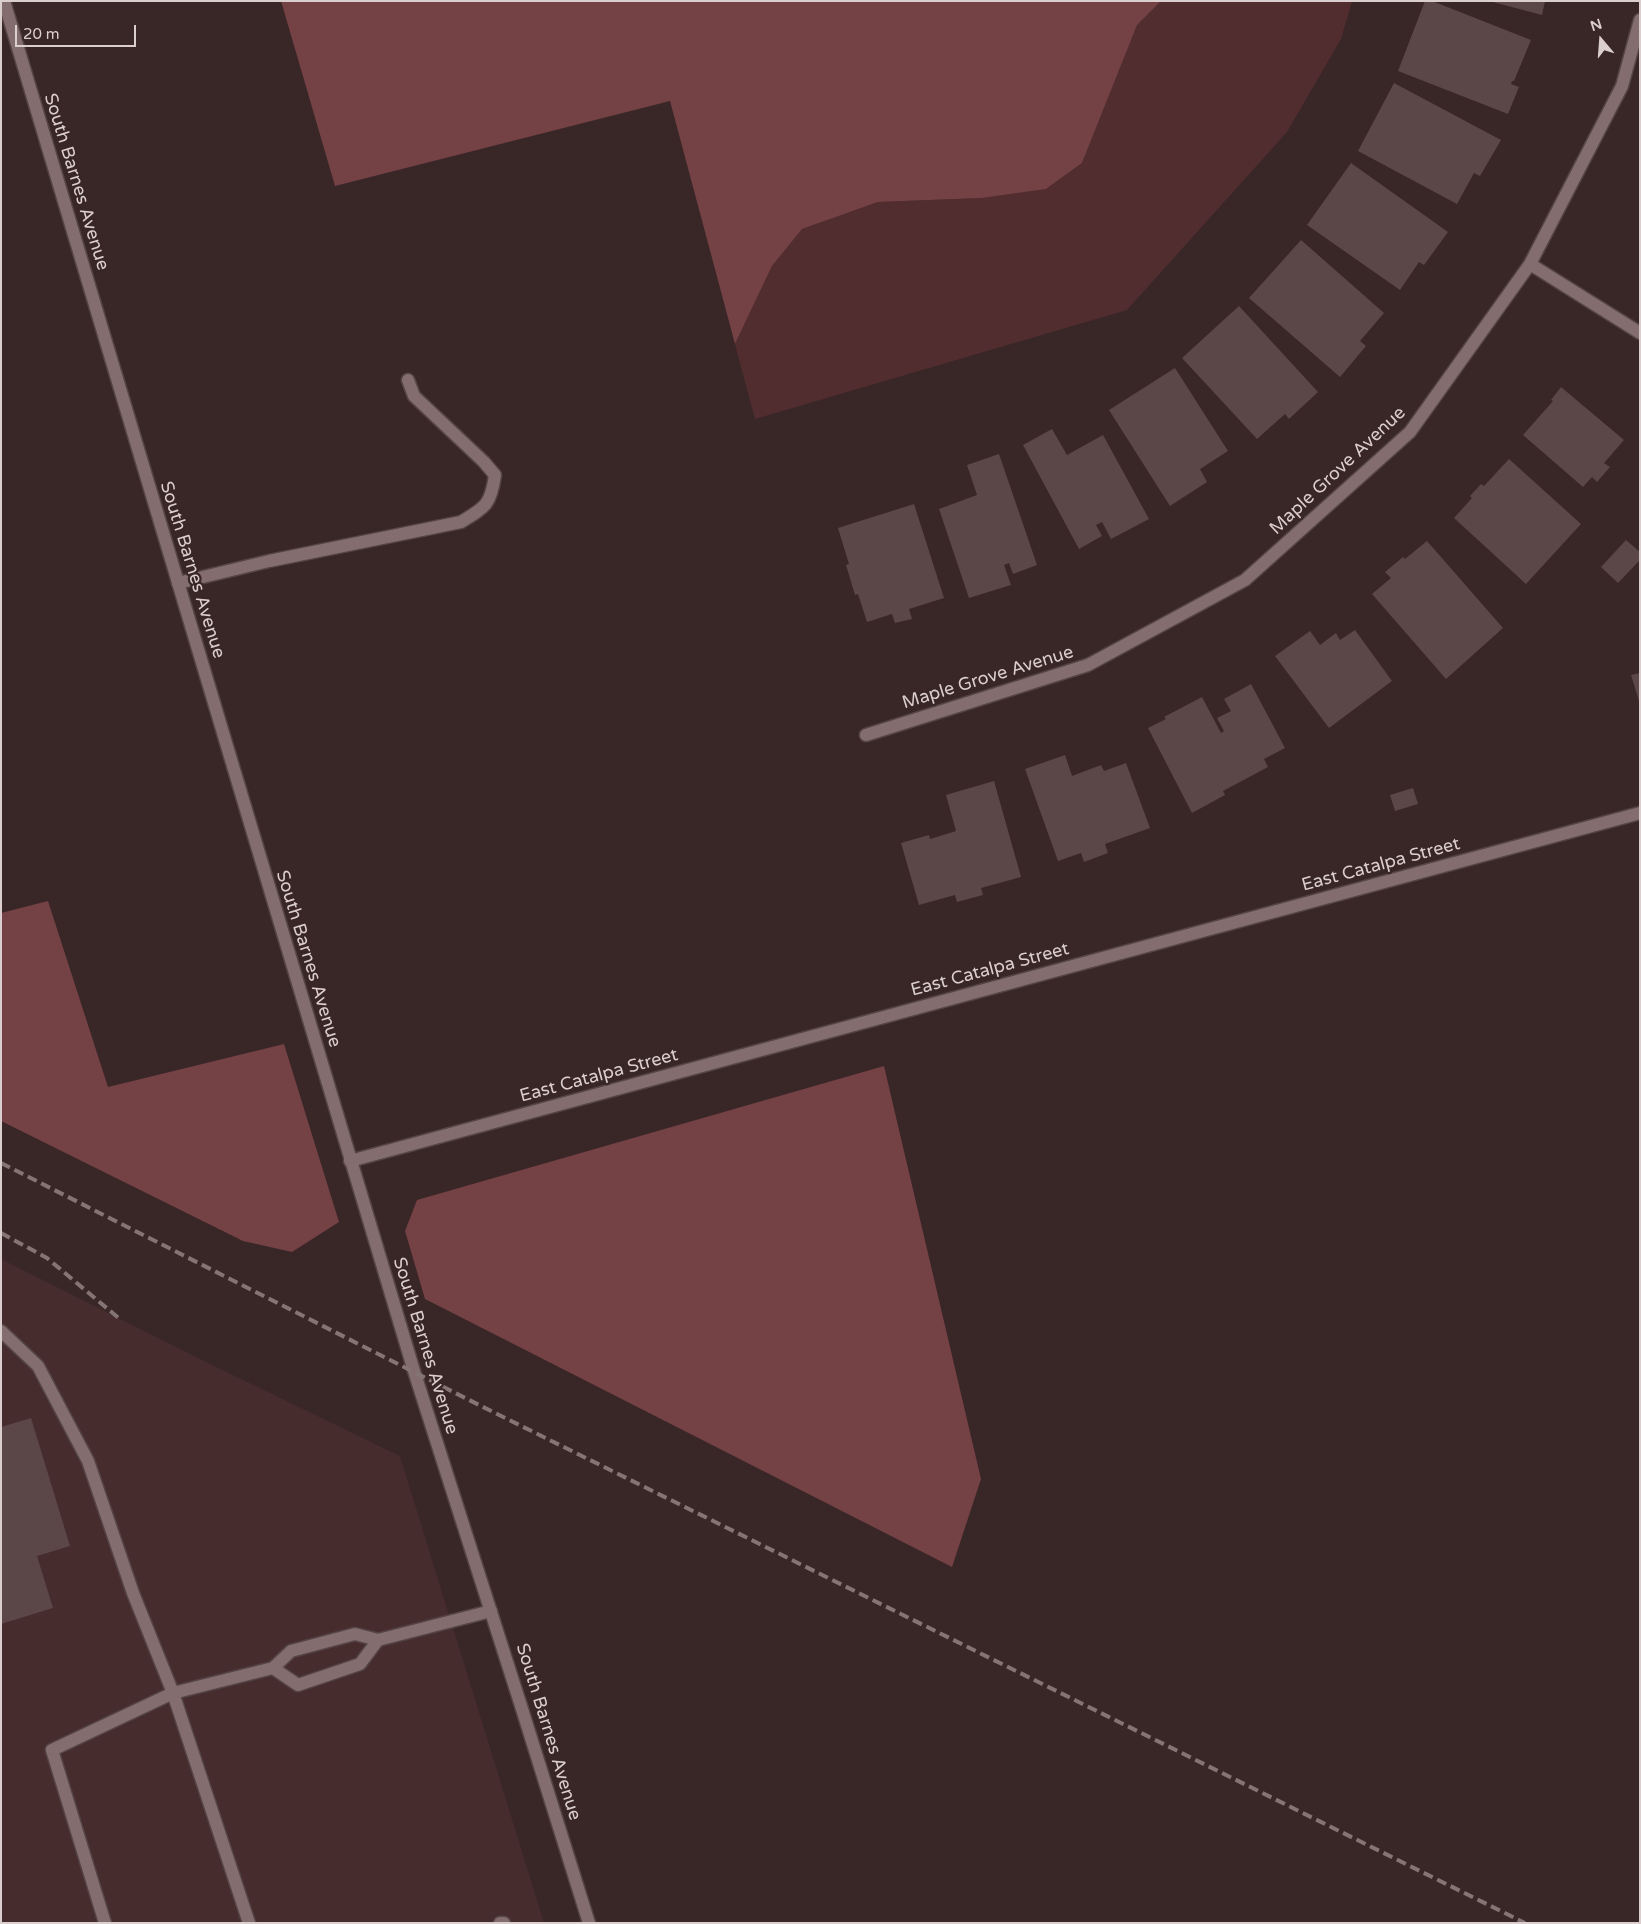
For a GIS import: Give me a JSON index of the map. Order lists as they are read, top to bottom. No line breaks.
{"streets":{"street":["South Barnes Avenue","Maple Grove Avenue","East Catalpa Street"]},"crossings":[["South Barnes Avenue","East Catalpa Street"]],"scale_bar":"20 m","north":"top"}
